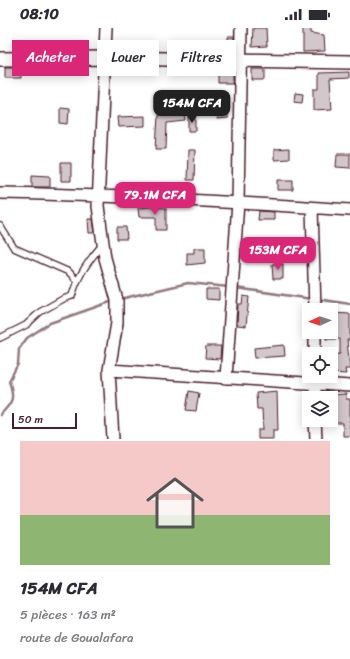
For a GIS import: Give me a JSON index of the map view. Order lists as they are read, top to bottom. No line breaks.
{"scale_bar":"50 m","north":"left","page":{"status":"08:10","chip":["Acheter","Louer","Filtres"],"price":["154M CFA","79.1M CFA","153M CFA"],"scale":"50 m","list":[{"name":"154M CFA","note":"5 pièces · 163 m² · route de Goualafara"}]}}
